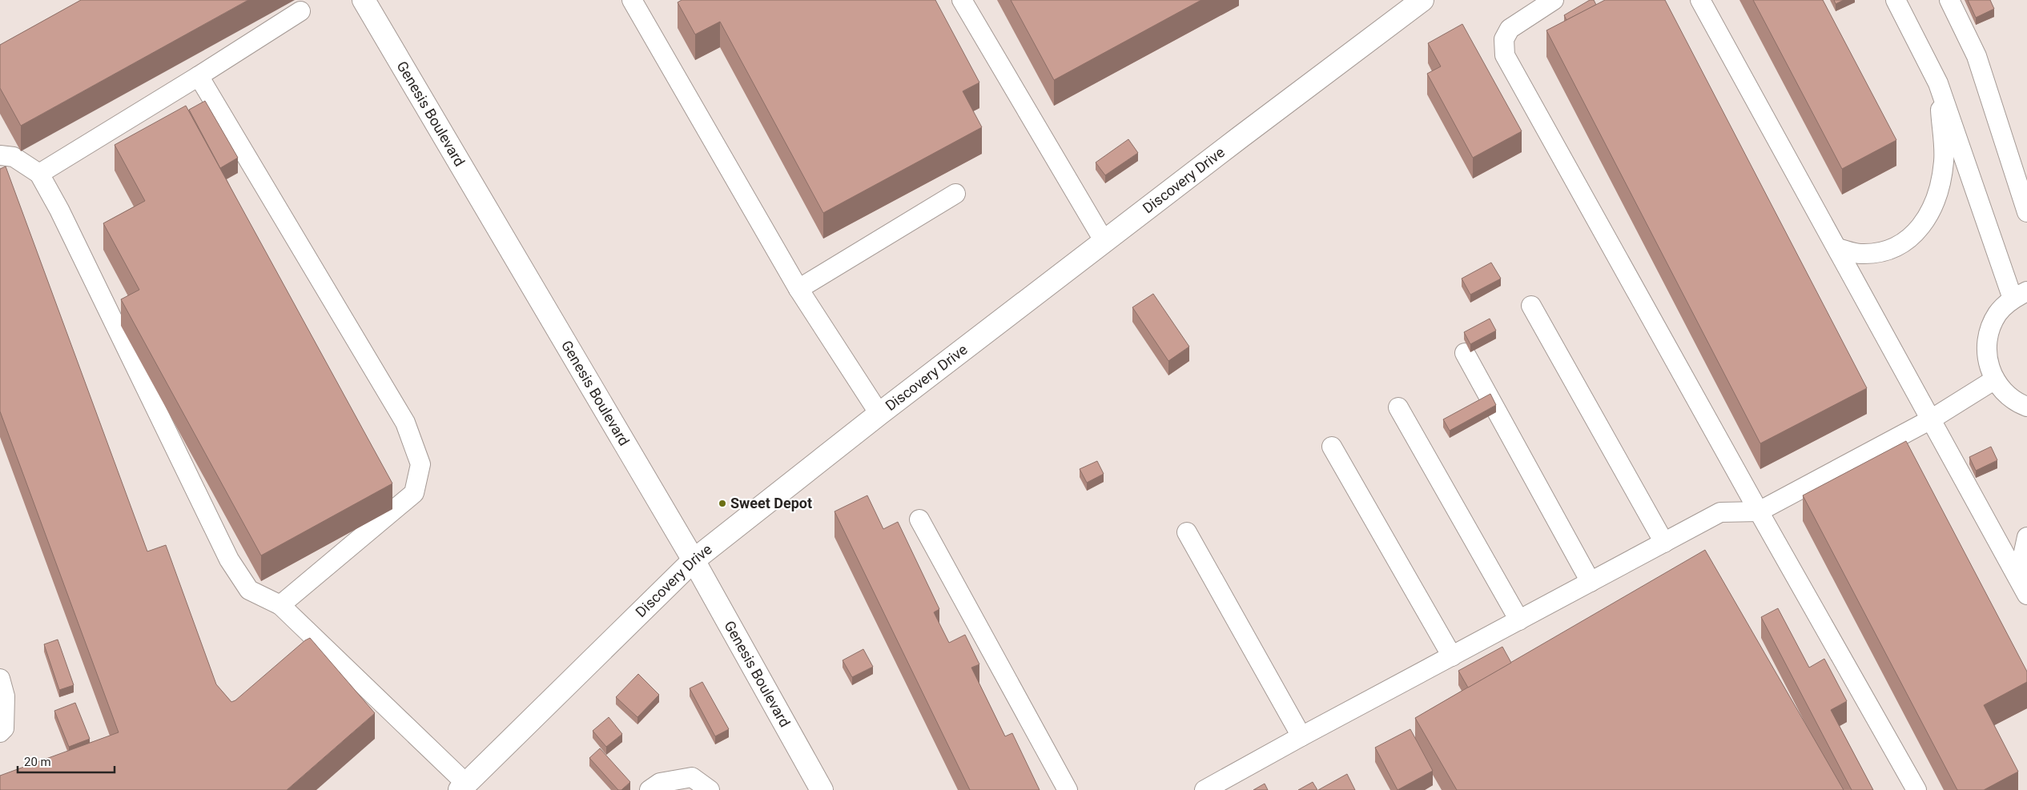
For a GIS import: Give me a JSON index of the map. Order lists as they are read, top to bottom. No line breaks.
{"streets":{"street":["Genesis Boulevard","Discovery Drive"]},"crossings":[["Genesis Boulevard","Discovery Drive"]],"places":["Sweet Depot"],"scale_bar":"20 m"}
